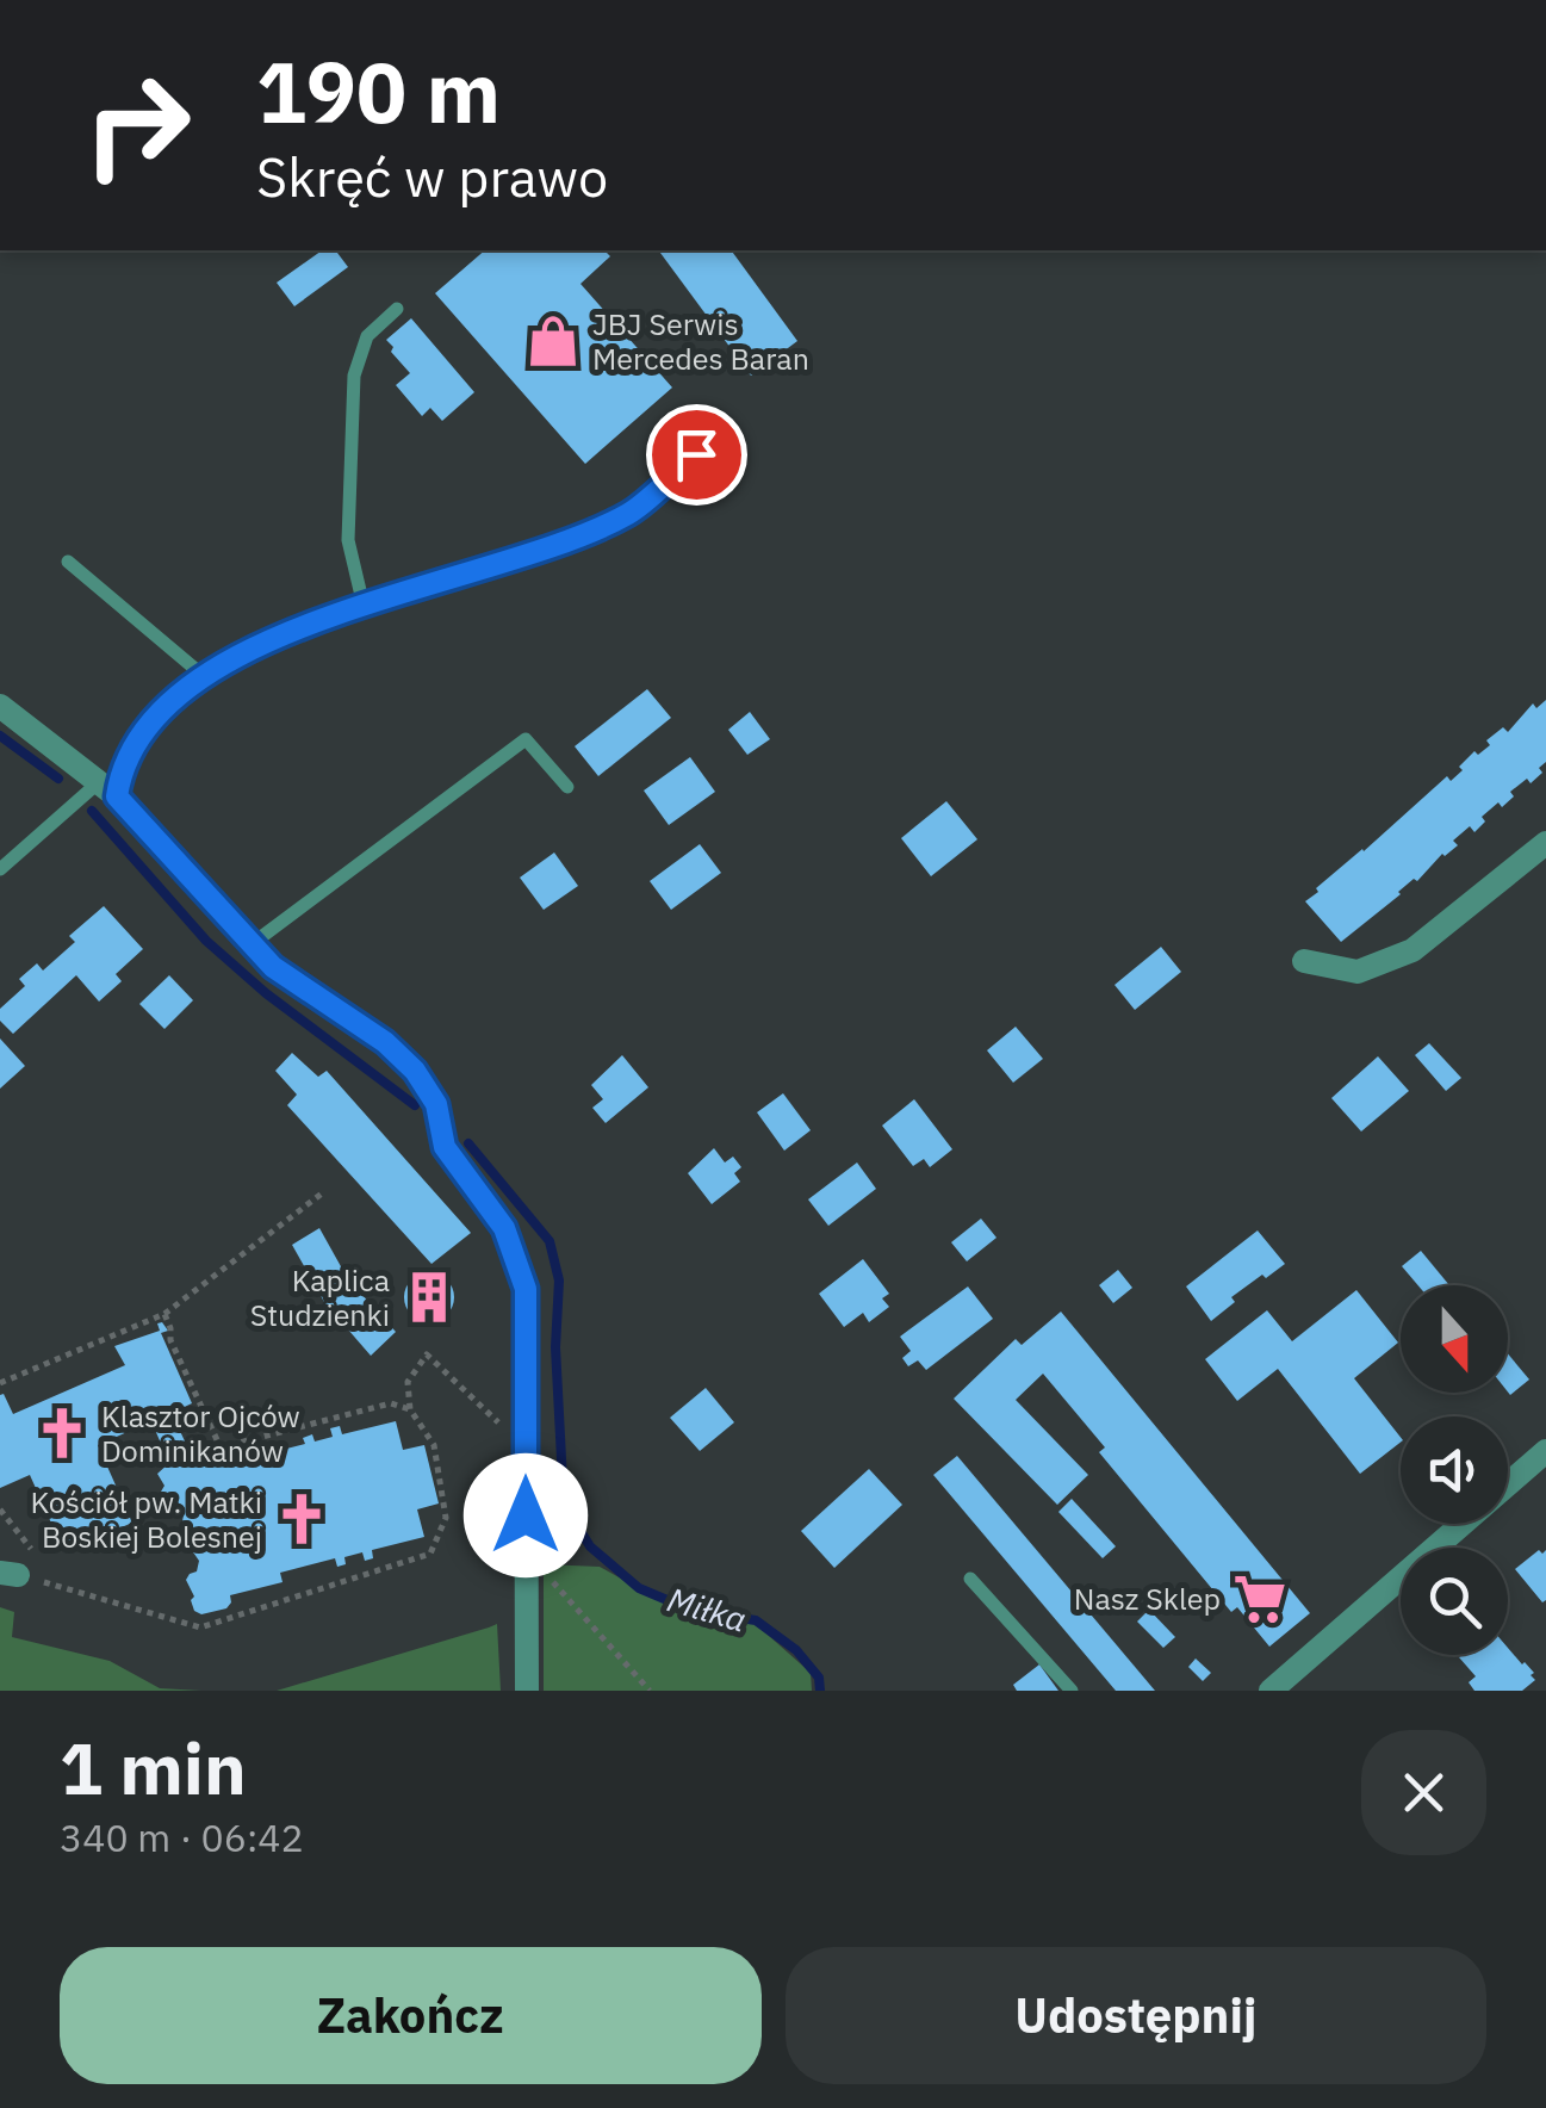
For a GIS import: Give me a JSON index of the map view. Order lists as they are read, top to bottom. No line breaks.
{"water":["Miłka"],"places":{"shop":["JBJ Serwis Mercedes Baran"],"building":["Kaplica Studzienki"],"church":["Klasztor Ojców Dominikanów","Kościół pw. Matki Boskiej Bolesnej"],"supermarket":["Nasz Sklep"]},"north":"bottom","page":{"turn":["190 m","Skręć w prawo"],"heading":["1 min","340 m · 06:42"],"buttons":["Zakończ","Udostępnij"]}}
